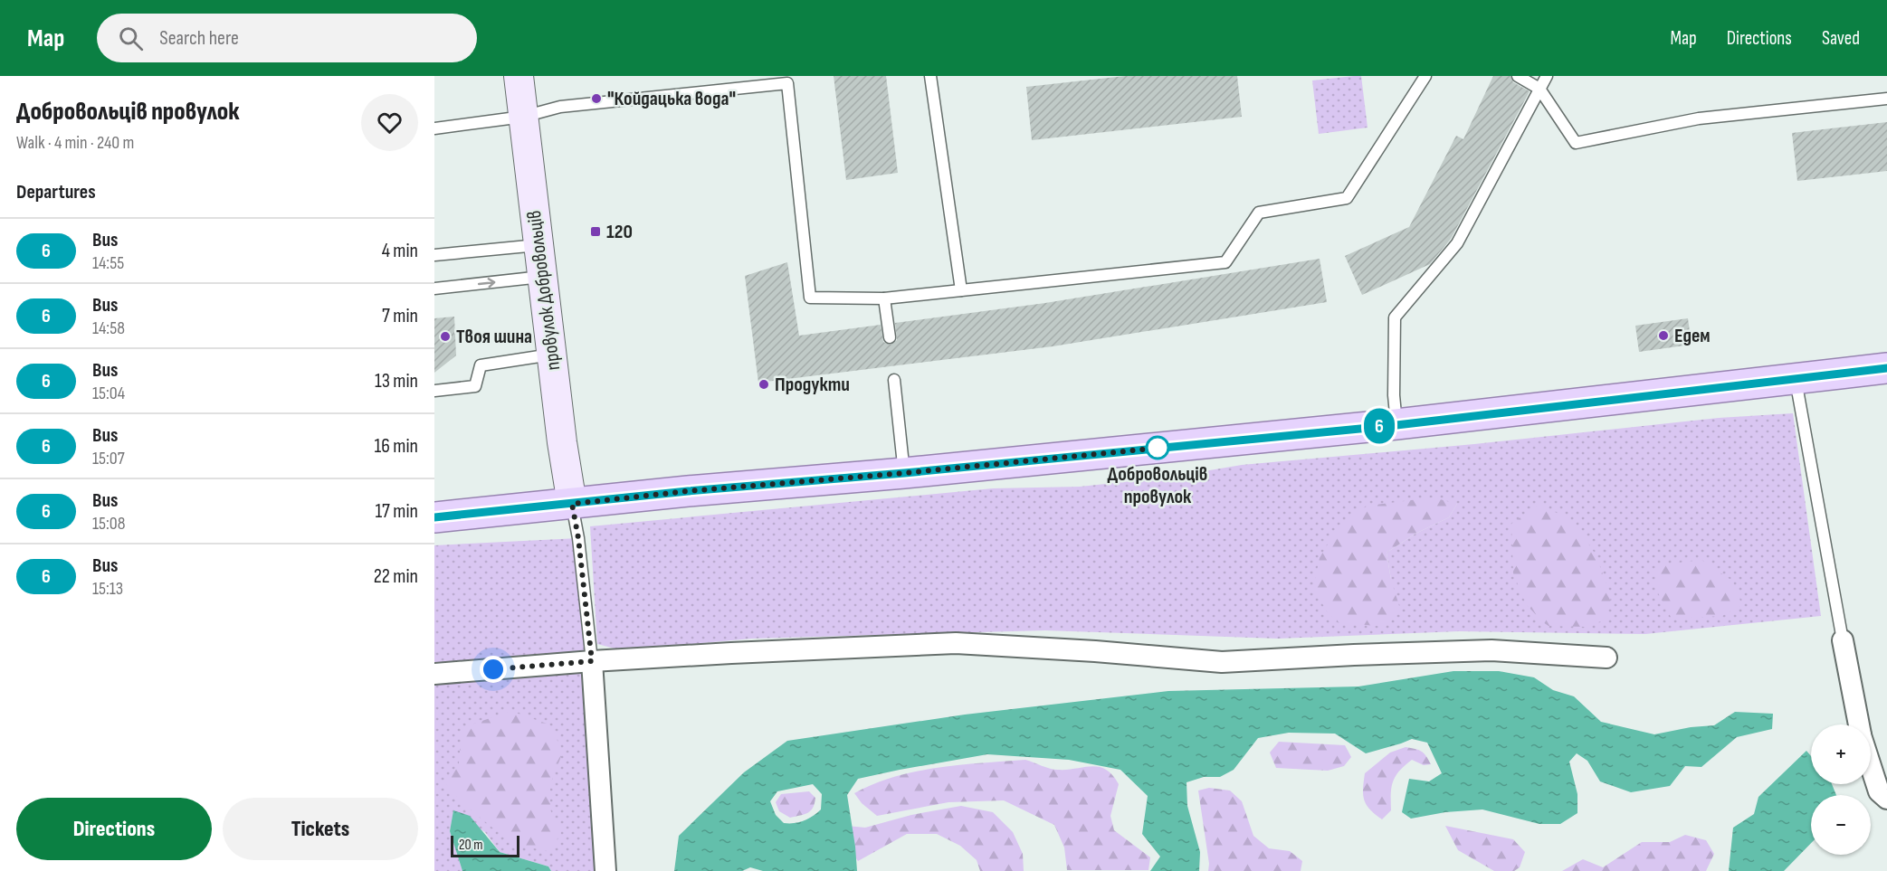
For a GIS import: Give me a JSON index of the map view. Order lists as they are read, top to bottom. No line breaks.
{"streets":{"main road":["провулок Добровольців"]},"places":{"other":["\"Койдацька вода\"","Едем","Твоя шина","Продукти","Добровольців провулок"],"transit":["120"]},"lines":["bus line 6"],"scale_bar":"20 m","page":{"header":"Map","search":"Search here","nav":["Map","Directions","Saved"],"heading":[["Добровольців провулок","Walk · 4 min · 240 m"],"Departures"],"on_map":"6","list":[{"mark":"6","name":"Bus","note":"14:55","value":"4 min"},{"mark":"6","name":"Bus","note":"14:58","value":"7 min"},{"mark":"6","name":"Bus","note":"15:04","value":"13 min"},{"mark":"6","name":"Bus","note":"15:07","value":"16 min"},{"mark":"6","name":"Bus","note":"15:08","value":"17 min"},{"mark":"6","name":"Bus","note":"15:13","value":"22 min"}],"map_buttons":["+","−"],"buttons":["Directions","Tickets"],"scale":"20 m"}}
